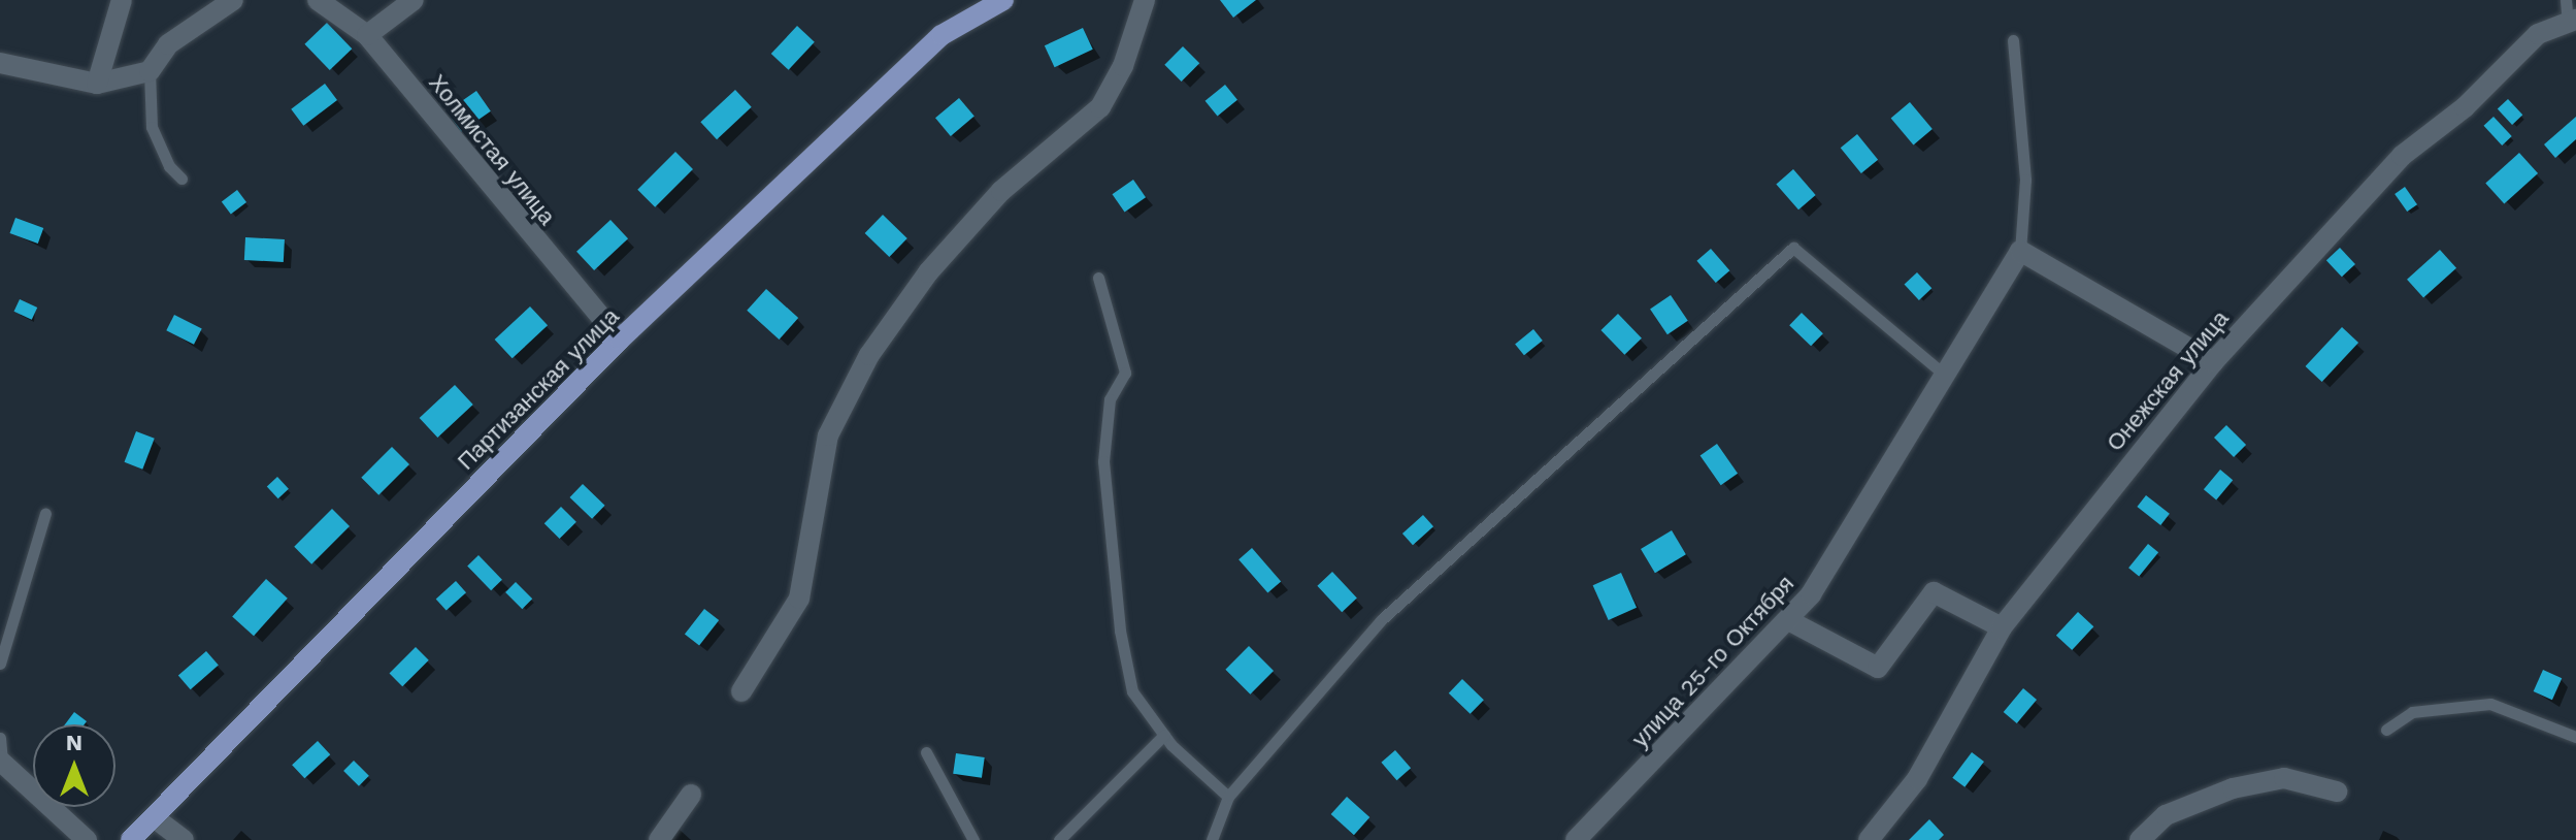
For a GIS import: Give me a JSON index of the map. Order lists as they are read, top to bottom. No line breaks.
{"streets":{"main road":["Партизанская улица"],"street":["Холмистая улица","Онежская улица","улица 25-го Октября"]},"crossings":[["Холмистая улица","Партизанская улица"]],"north":"top"}
